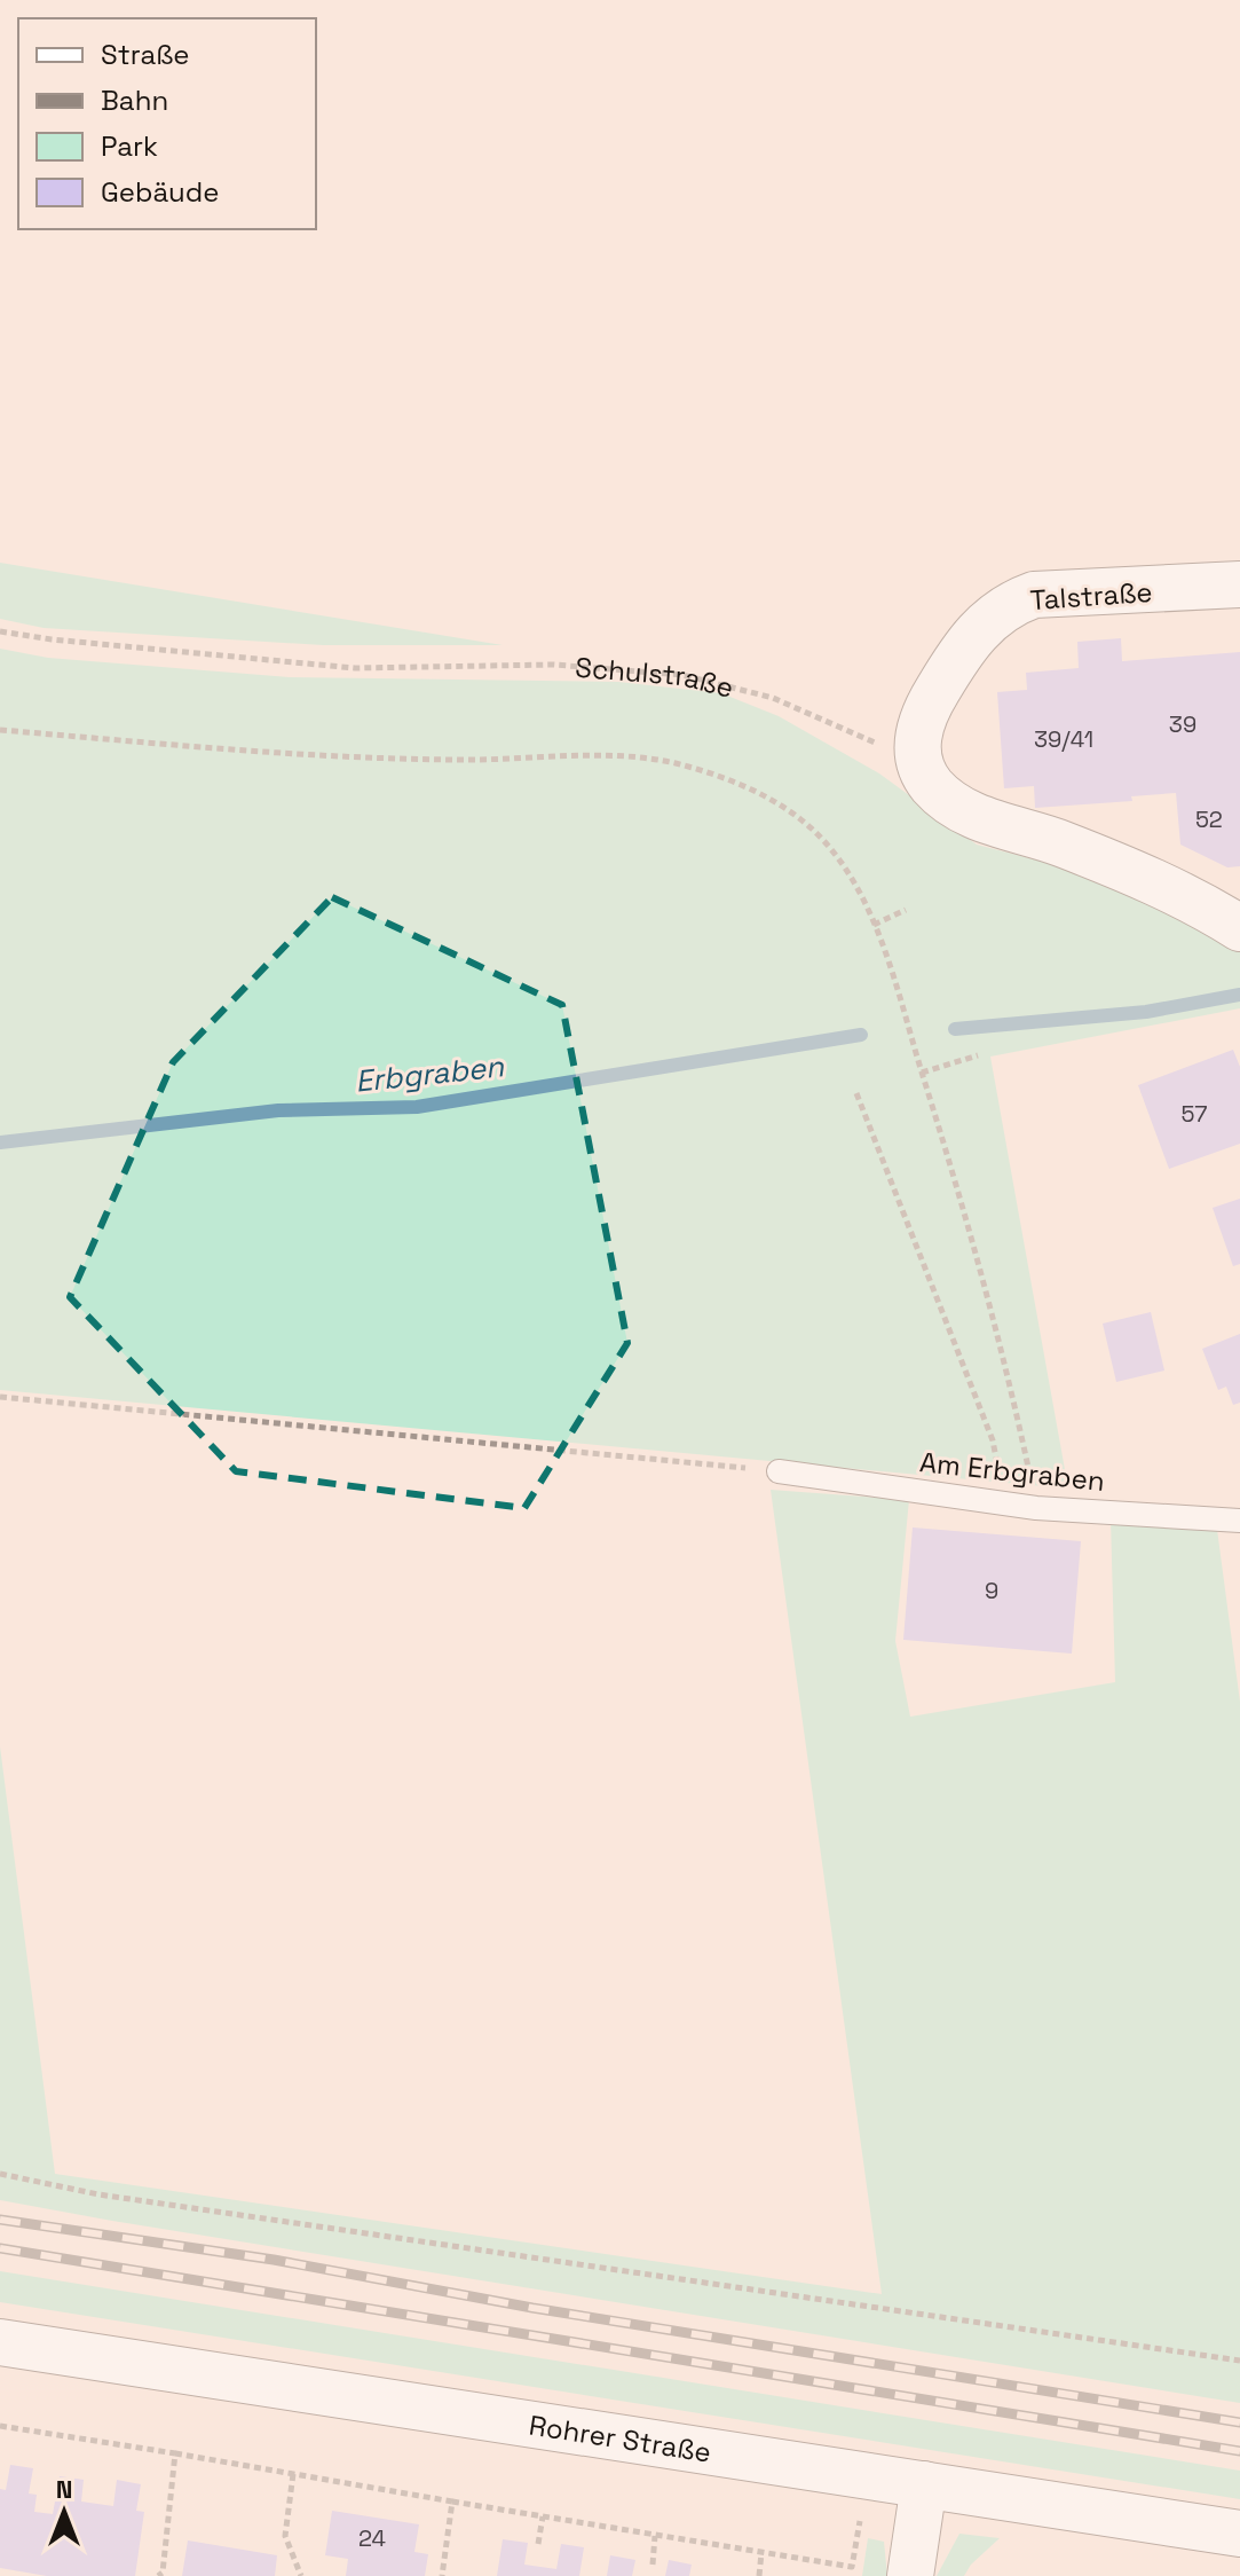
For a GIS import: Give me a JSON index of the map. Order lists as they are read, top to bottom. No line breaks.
{"streets":{"street":["Talstraße","Rohrer Straße"],"lane":["Am Erbgraben"],"path":["Schulstraße"]},"crossings":[["Talstraße","Schulstraße"]],"water":["Erbgraben"],"house_numbers":["39","39/41","52","57","9","24"],"legend":["Straße","Bahn","Park","Gebäude"],"north":"top"}
